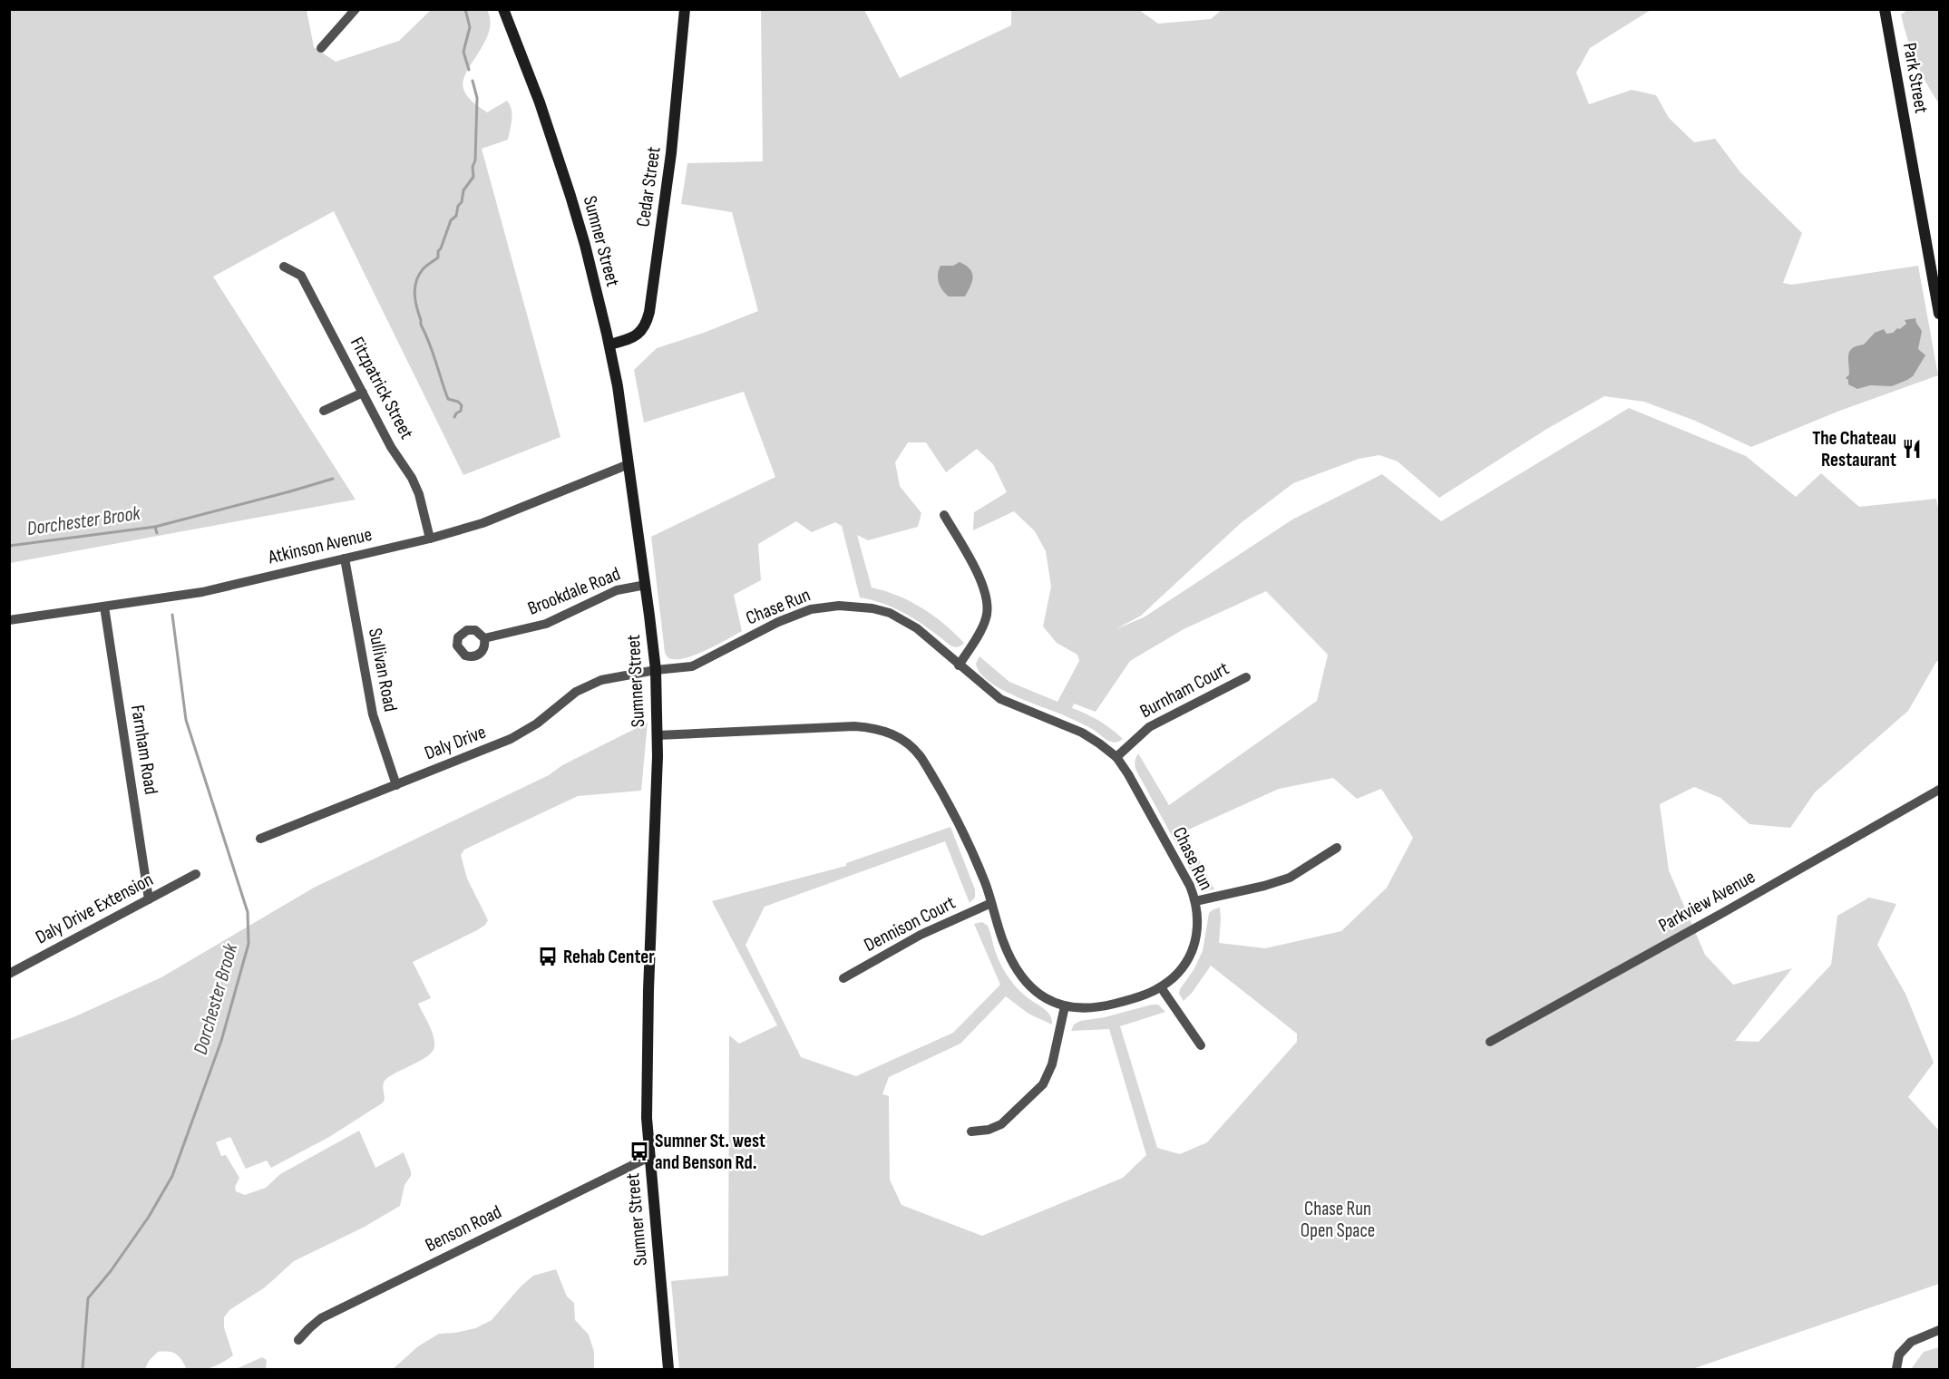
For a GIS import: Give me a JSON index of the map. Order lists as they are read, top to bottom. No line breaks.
{"streets":{"main road":["Park Street","Cedar Street","Sumner Street"],"street":["Fitzpatrick Street","Atkinson Avenue","Brookdale Road","Chase Run","Sullivan Road","Burnham Court","Daly Drive","Farnham Road","Parkview Avenue","Daly Drive Extension","Dennison Court","Benson Road"]},"crossings":[["Cedar Street","Sumner Street"],["Sumner Street","Atkinson Avenue"],["Sumner Street","Brookdale Road"],["Sumner Street","Chase Run"],["Sumner Street","Daly Drive"],["Sumner Street","Benson Road"],["Fitzpatrick Street","Atkinson Avenue"],["Atkinson Avenue","Sullivan Road"],["Atkinson Avenue","Farnham Road"],["Chase Run","Burnham Court"],["Chase Run","Daly Drive"],["Chase Run","Dennison Court"],["Sullivan Road","Daly Drive"],["Farnham Road","Daly Drive Extension"]],"water":["Dorchester Brook"],"parks":["Chase Run Open Space"],"places":{"restaurant":["The Chateau Restaurant"],"bus stop":["Rehab Center","Sumner St. west and Benson Rd."]}}
